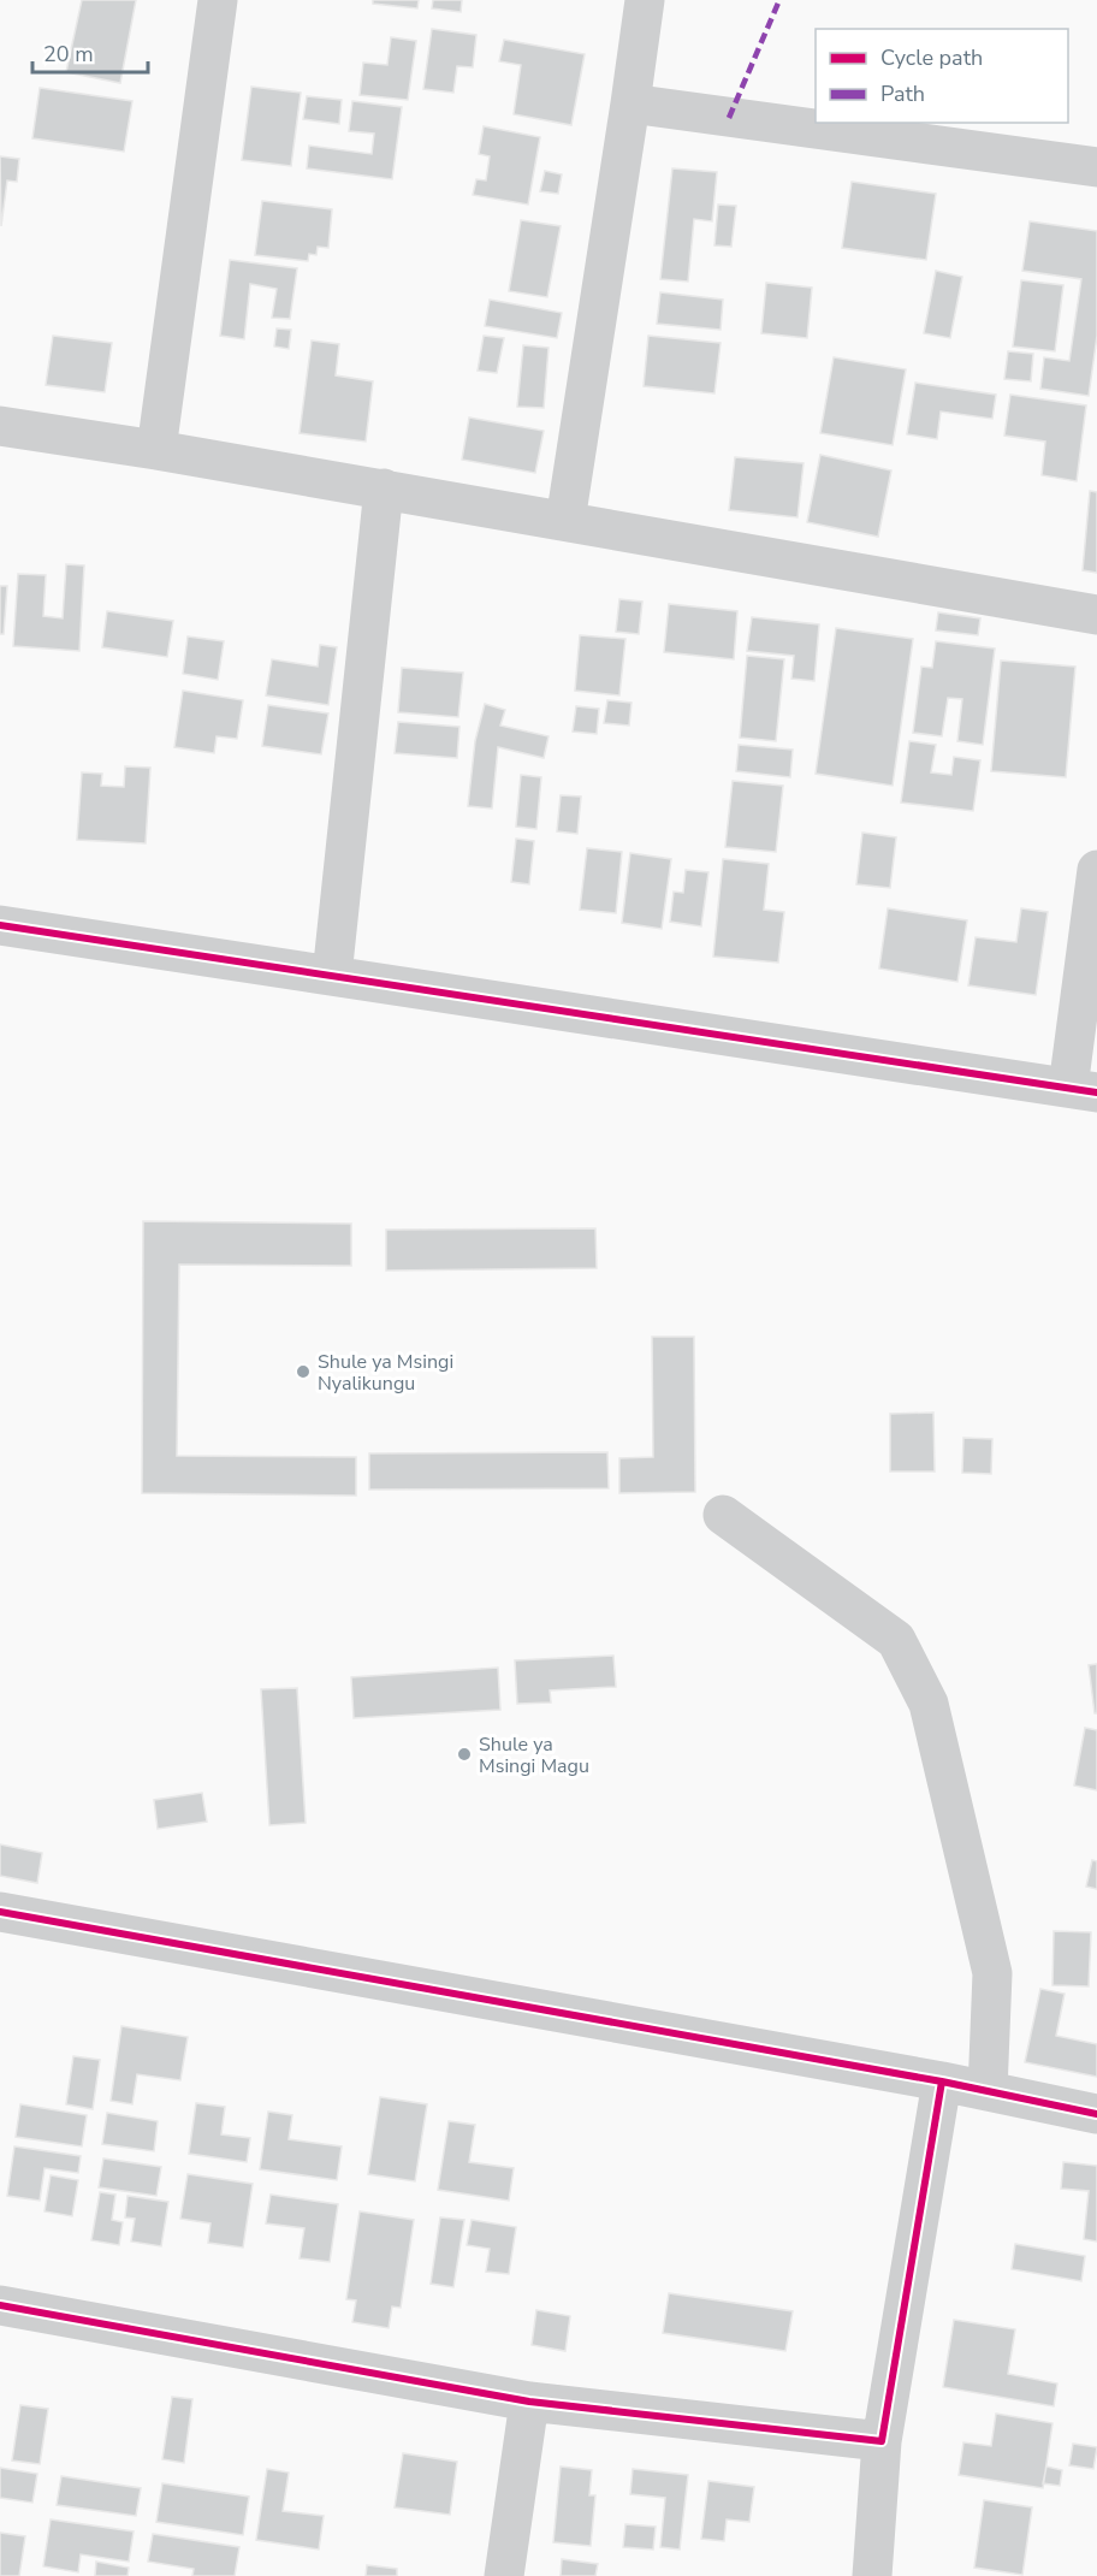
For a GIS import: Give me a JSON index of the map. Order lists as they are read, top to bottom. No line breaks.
{"places":["Shule ya Msingi Nyalikungu","Shule ya Msingi Magu"],"legend":["Cycle path","Path"],"scale_bar":"20 m"}
